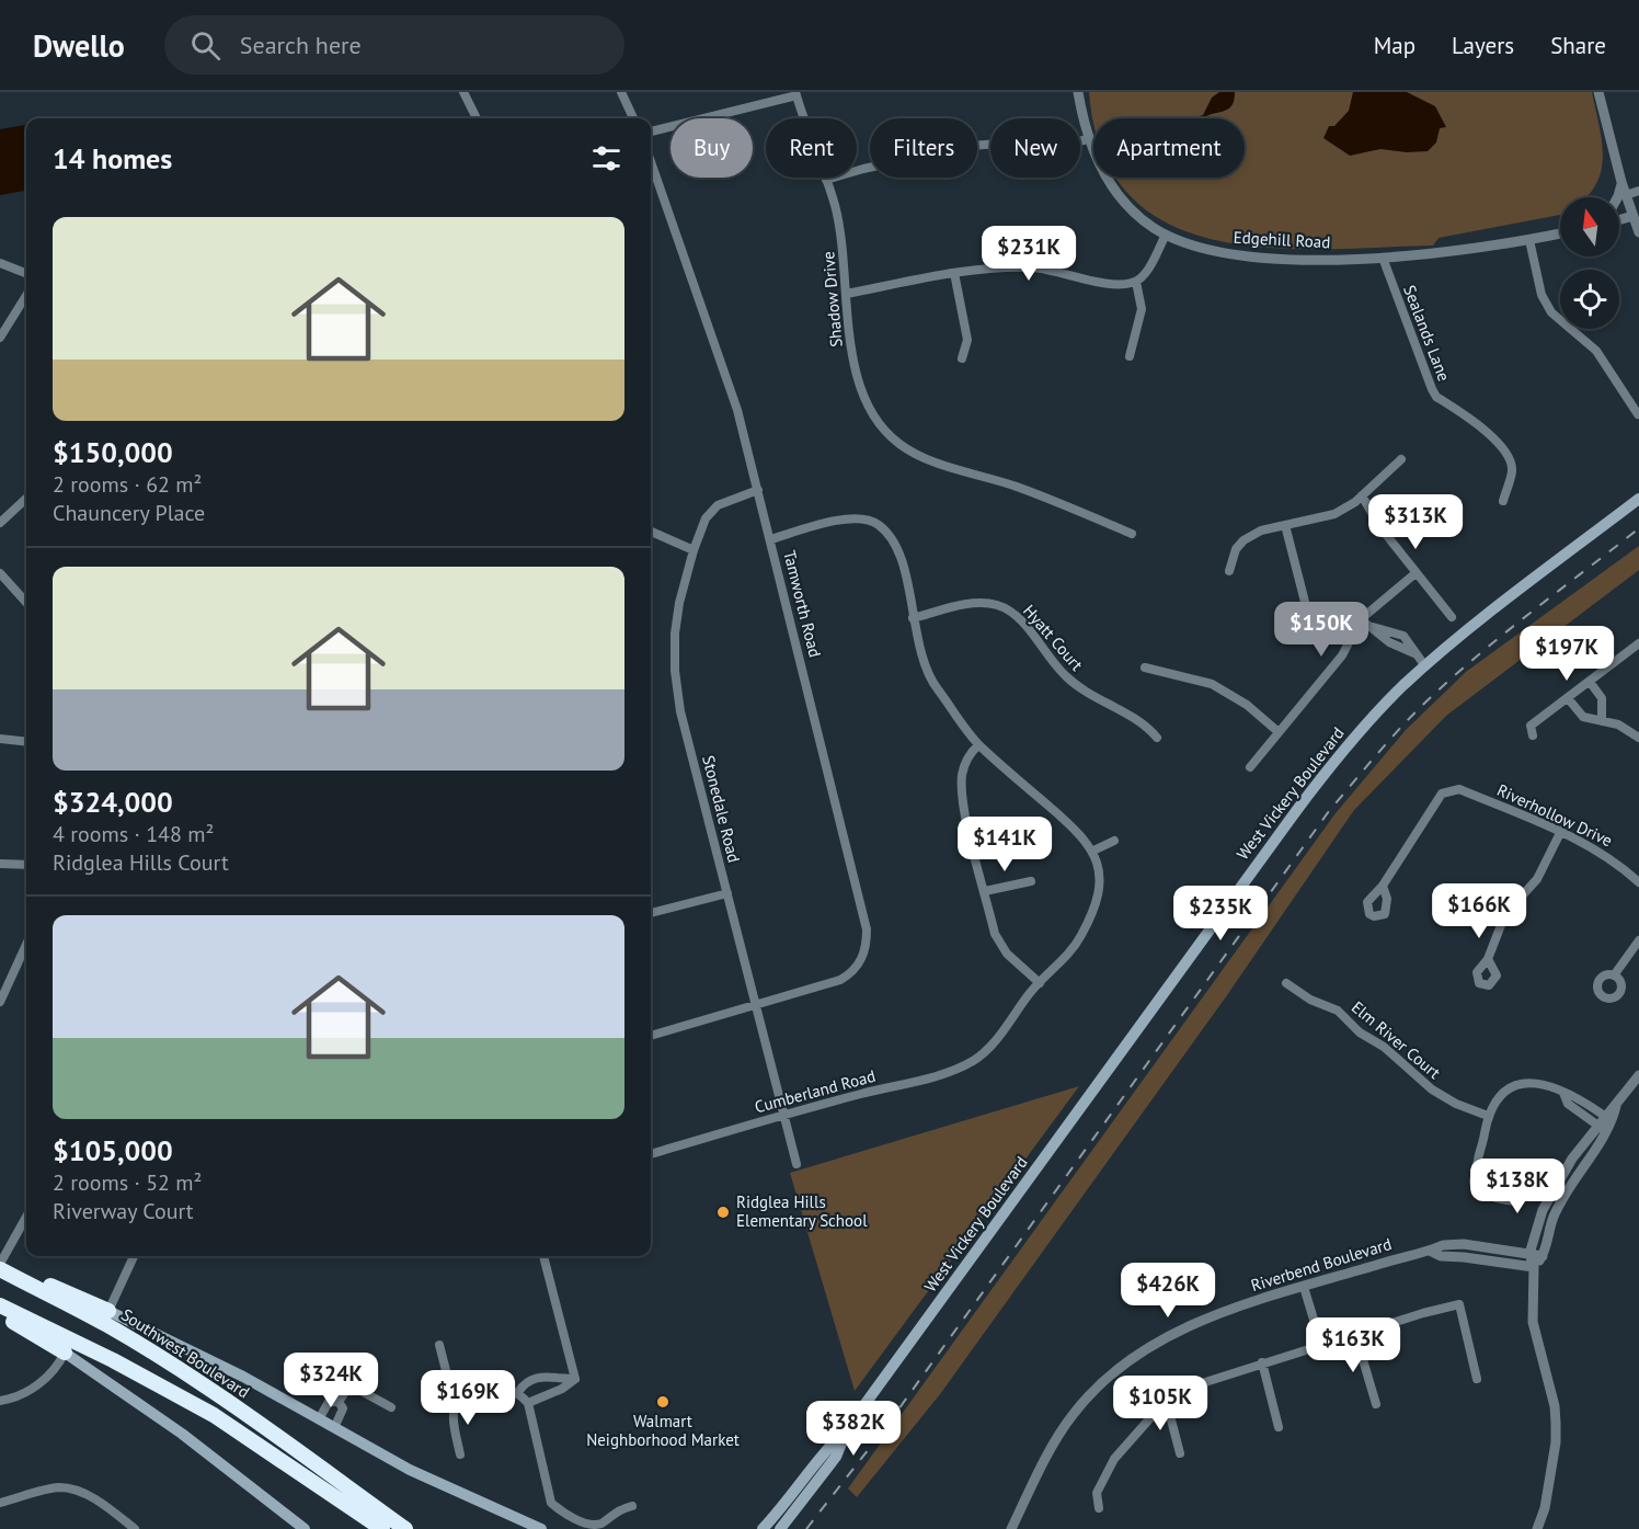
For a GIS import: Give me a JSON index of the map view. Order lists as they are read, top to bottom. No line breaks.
{"streets":{"highway":["Southwest Boulevard"],"main road":["West Vickery Boulevard"],"street":["Edgehill Road","Shadow Drive","Sealands Lane","Tamworth Road","Hyatt Court","Stonedale Road","Riverhollow Drive","Elm River Court","Cumberland Road","Riverbend Boulevard"]},"crossings":[["Edgehill Road","Sealands Lane"],["Tamworth Road","Stonedale Road"],["Stonedale Road","Cumberland Road"]],"places":["Ridglea Hills Elementary School","Walmart Neighborhood Market"],"north":"top","page":{"header":"Dwello","search":"Search here","nav":["Map","Layers","Share"],"chip":["Buy","Rent","Filters","New","Apartment"],"heading":"14 homes","list":[{"name":"$150,000","note":"2 rooms · 62 m² · Chauncery Place"},{"name":"$324,000","note":"4 rooms · 148 m² · Ridglea Hills Court"},{"name":"$105,000","note":"2 rooms · 52 m² · Riverway Court"}],"price":["$231K","$313K","$150K","$197K","$141K","$166K","$235K","$138K","$426K","$163K","$324K","$169K","$105K","$382K"]}}
